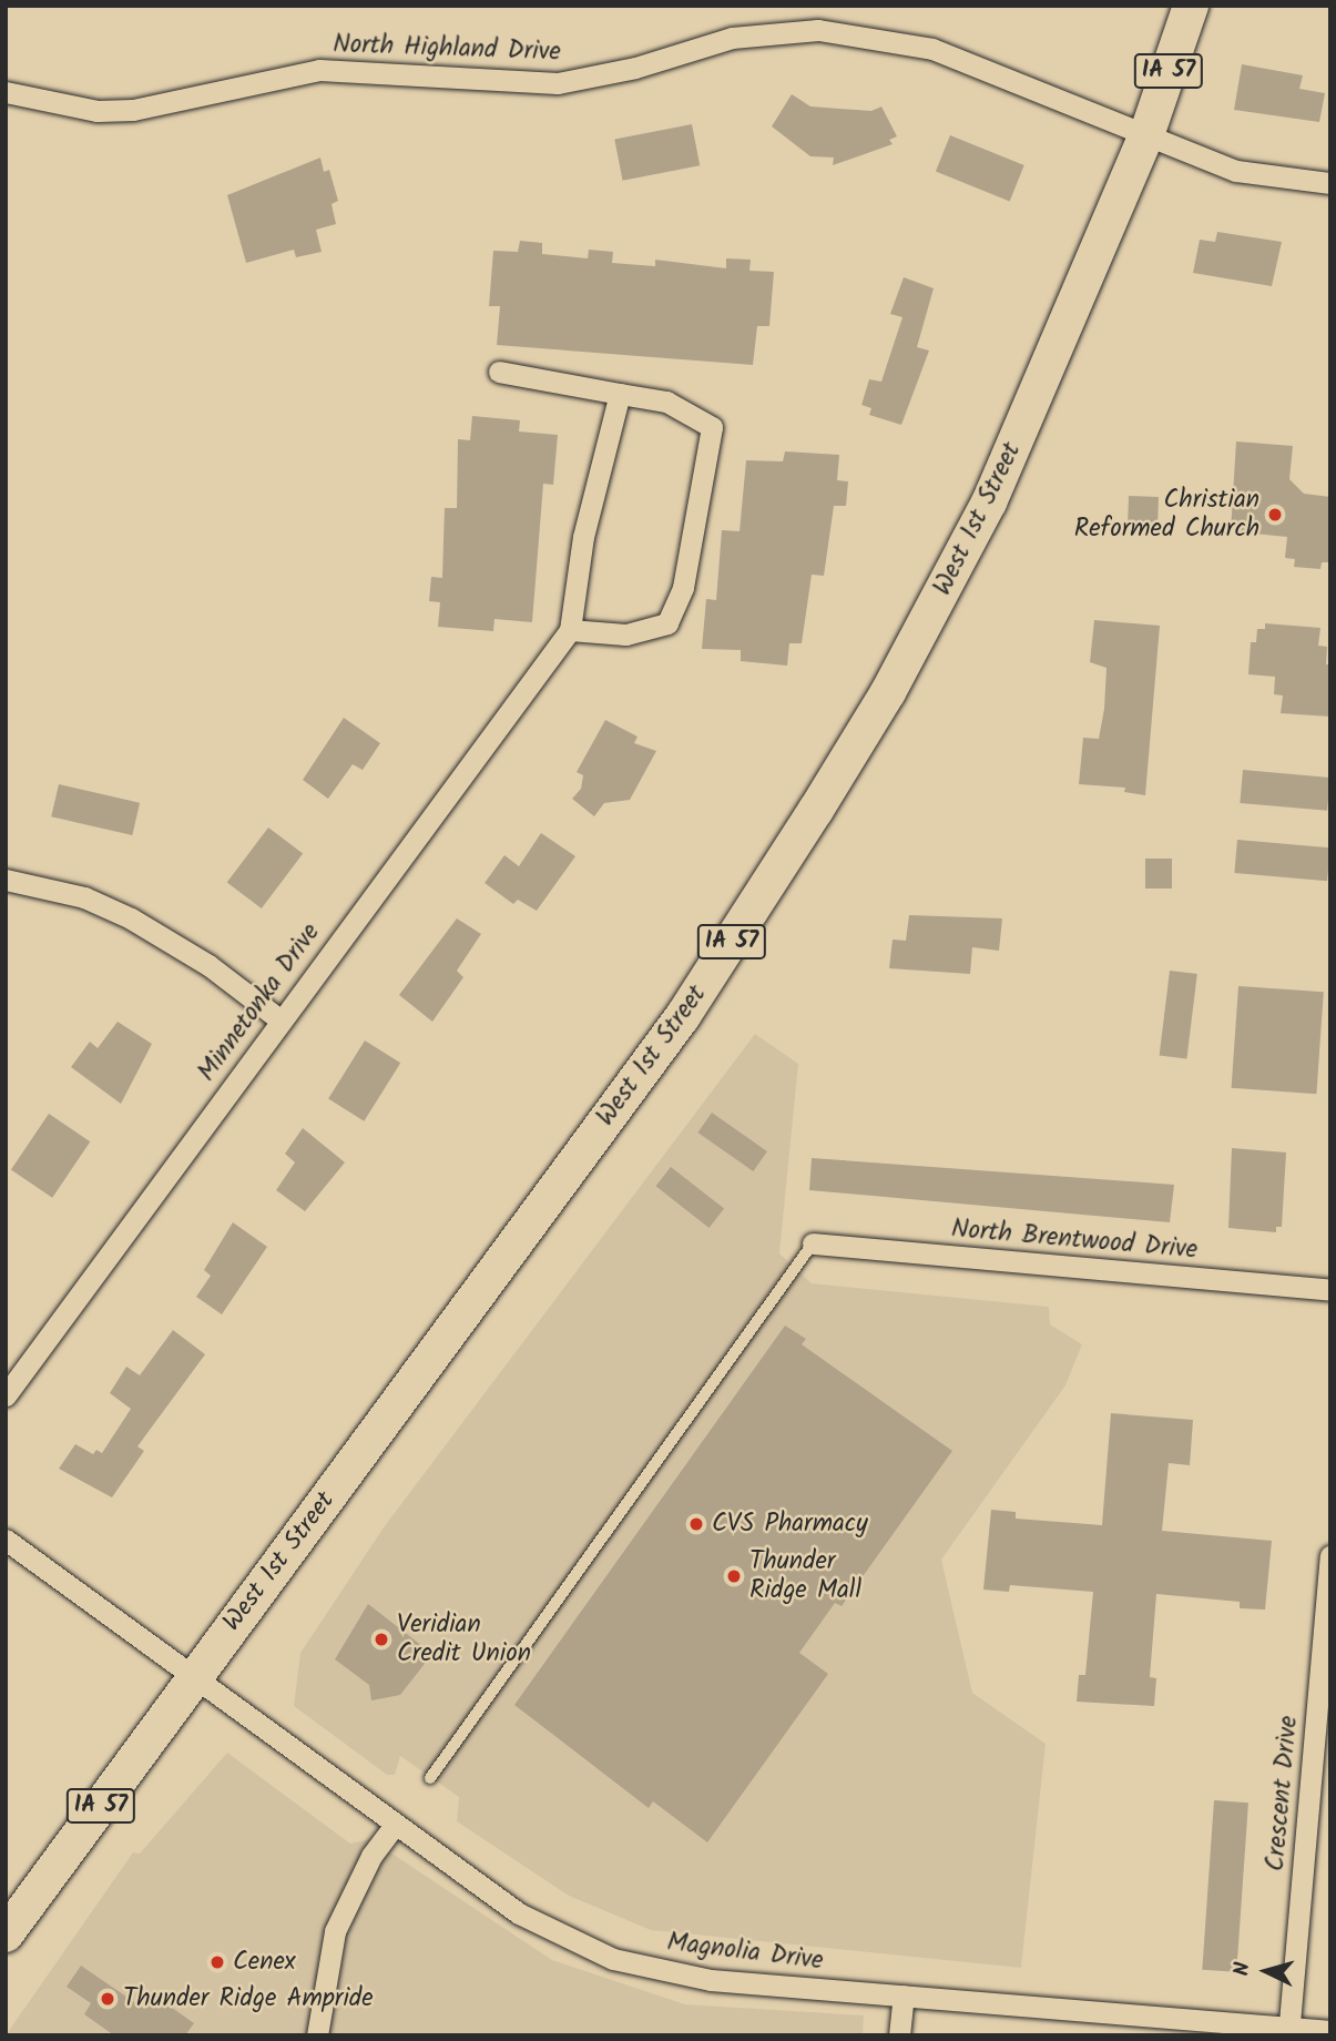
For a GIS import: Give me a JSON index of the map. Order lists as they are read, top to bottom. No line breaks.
{"streets":{"main road":["IA 57","West 1st Street"],"street":["North Highland Drive","Minnetonka Drive","North Brentwood Drive","Crescent Drive","Magnolia Drive"]},"crossings":[["North Highland Drive","West 1st Street"],["West 1st Street","Magnolia Drive"],["Crescent Drive","Magnolia Drive"]],"places":["Christian Reformed Church","CVS Pharmacy","Thunder Ridge Mall","Veridian Credit Union","Cenex","Thunder Ridge Ampride"],"north":"left"}
